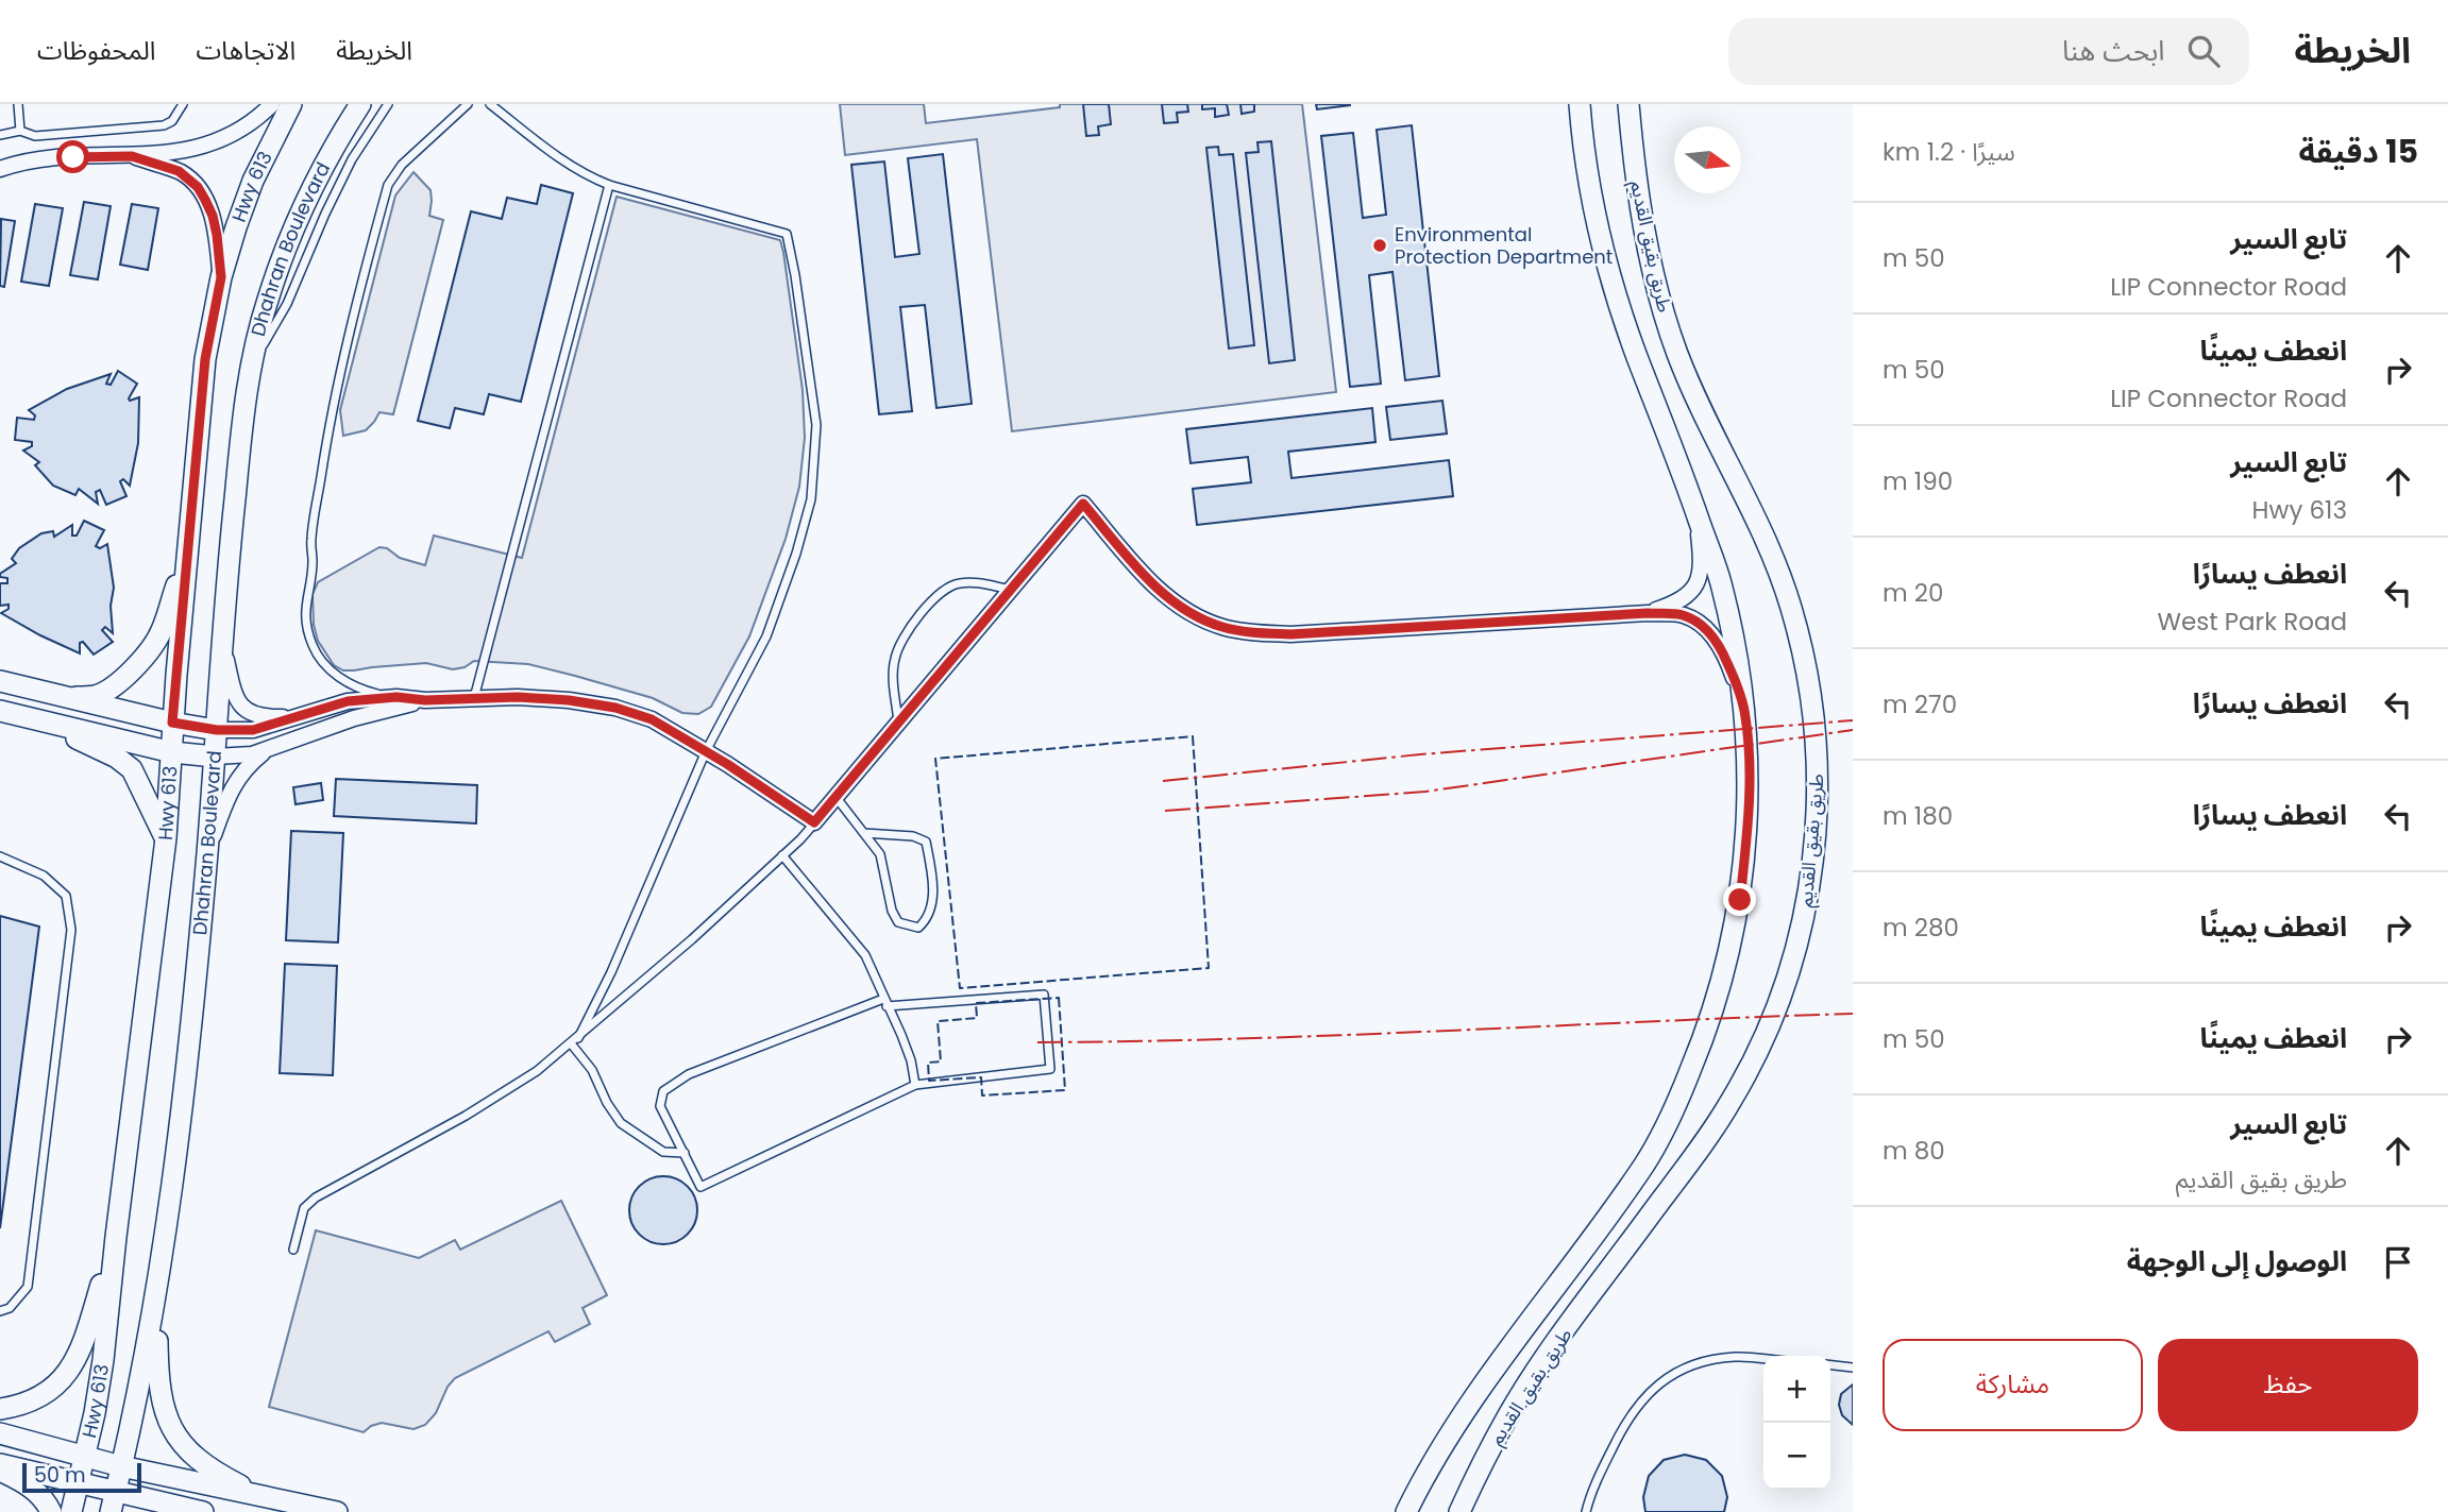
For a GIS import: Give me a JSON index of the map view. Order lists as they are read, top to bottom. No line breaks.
{"streets":{"main road":["Hwy 613","طريق بقيق القديم","Dhahran Boulevard"]},"places":["Environmental Protection Department"],"scale_bar":"50 m","north":"right","page":{"header":"الخريطة","search":"ابحث هنا","nav":["الخريطة","الاتجاهات","المحفوظات"],"heading":["15 دقيقة","سيرًا · 1.2 km"],"list":[["تابع السير","LIP Connector Road","50 m"],["انعطف يمينًا","LIP Connector Road","50 m"],["تابع السير","Hwy 613","190 m"],["انعطف يسارًا","West Park Road","20 m"],["انعطف يسارًا","270 m"],["انعطف يسارًا","180 m"],["انعطف يمينًا","280 m"],["انعطف يمينًا","50 m"],["تابع السير","طريق بقيق القديم","80 m"],"الوصول إلى الوجهة"],"buttons":["حفظ","مشاركة"],"map_buttons":["+","−"],"scale":"50 m"}}
